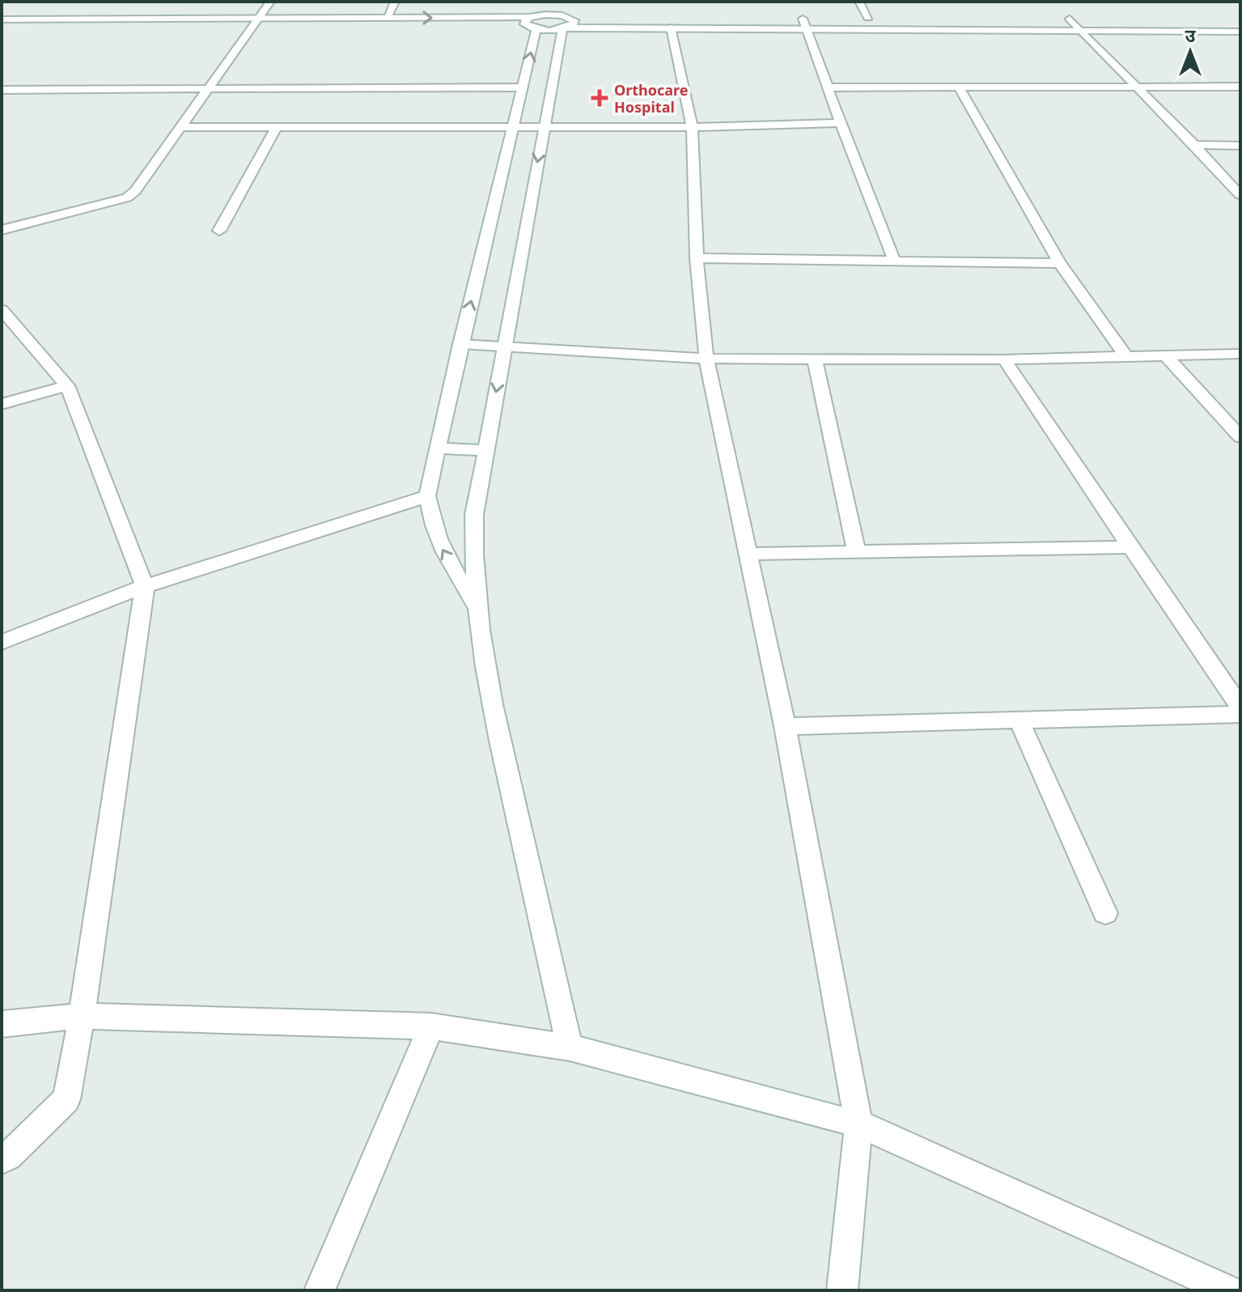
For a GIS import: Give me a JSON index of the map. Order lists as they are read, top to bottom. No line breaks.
{"places":{"health":["Orthocare Hospital"]},"north":"top"}
